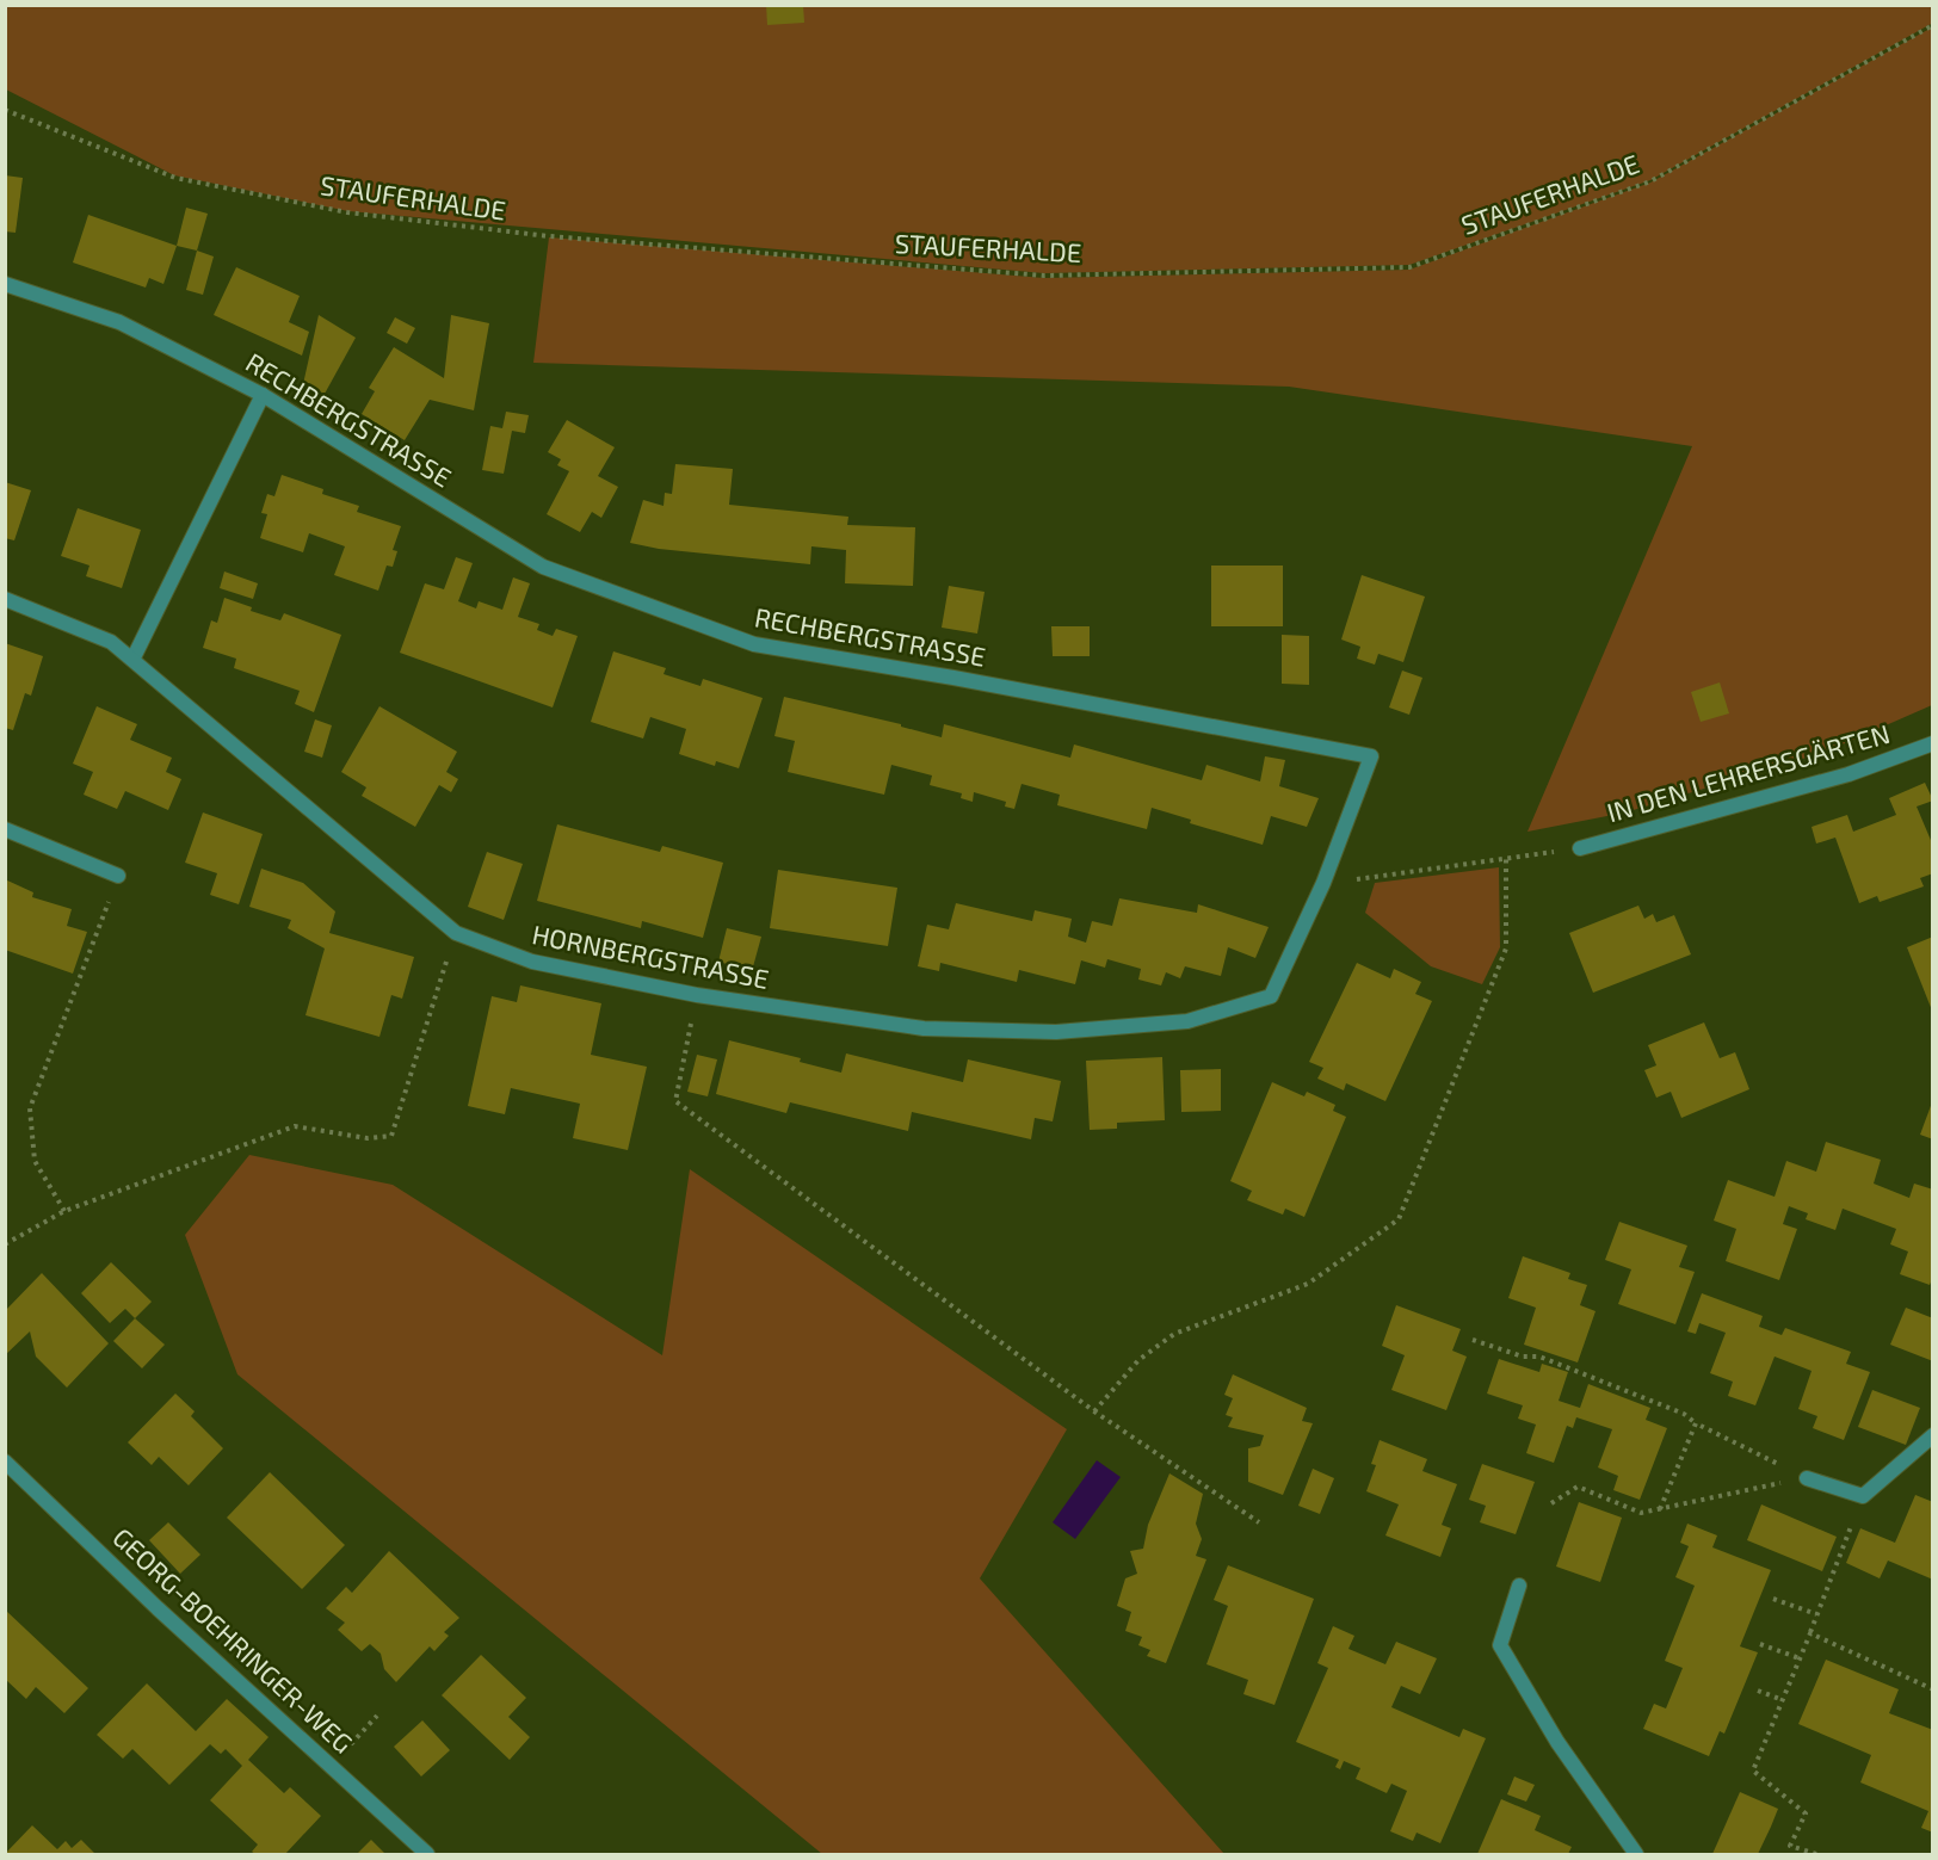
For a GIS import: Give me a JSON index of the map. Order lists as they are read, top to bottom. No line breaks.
{"streets":{"street":["RECHBERGSTRASSE","IN DEN LEHRERSGÄRTEN","HORNBERGSTRASSE","GEORG-BOEHRINGER-WEG"],"path":["STAUFERHALDE"]},"crossings":[["RECHBERGSTRASSE","HORNBERGSTRASSE"]]}
